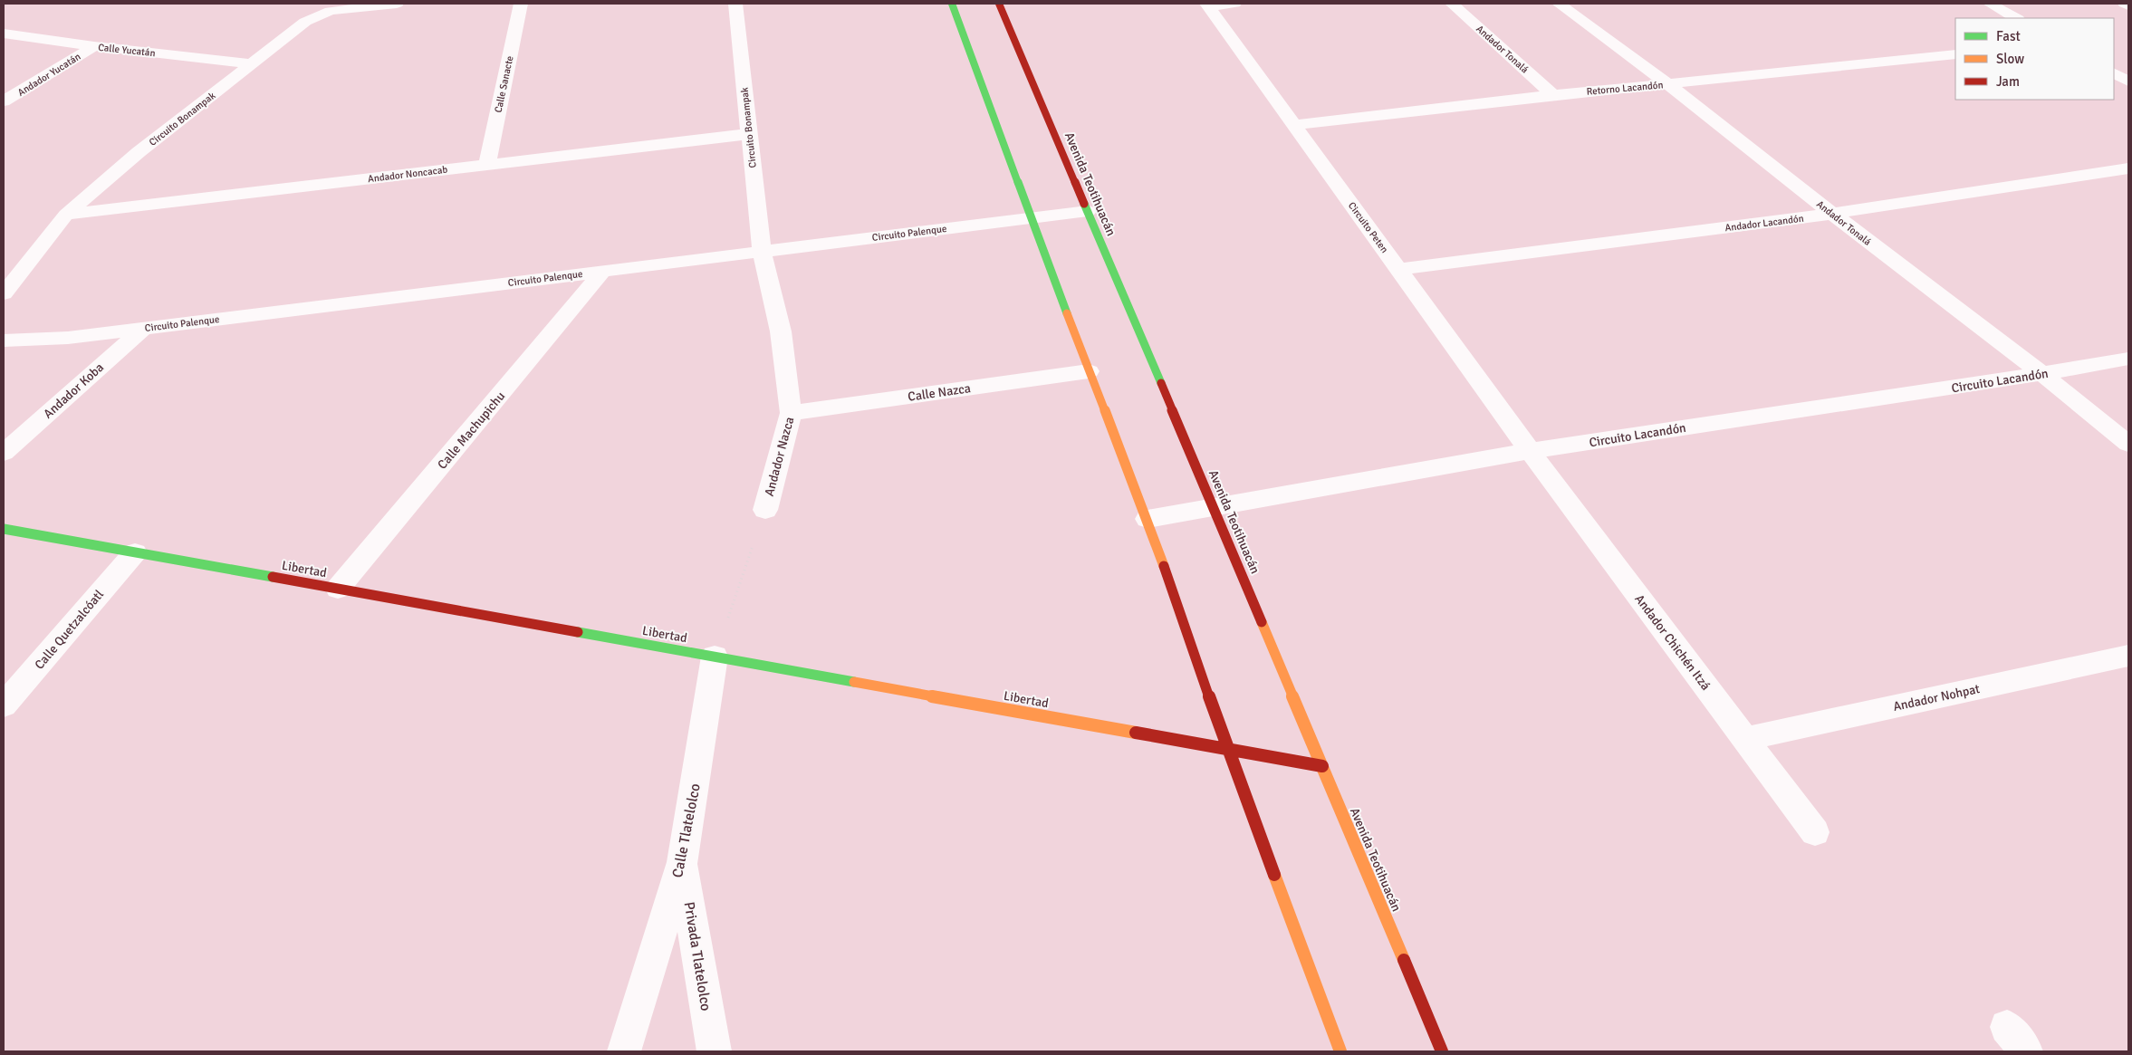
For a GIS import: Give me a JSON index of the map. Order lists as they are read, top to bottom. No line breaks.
{"streets":{"street":["Andador Tonalá","Calle Yucatán","Andador Yucatán","Calle Sanacte","Retorno Lacandón","Circuito Bonampak","Andador Noncacab","Avenida Teotihuacán","Andador Lacandón","Circuito Peten","Circuito Palenque","Circuito Lacandón","Andador Koba","Calle Nazca","Calle Machupichu","Andador Nazca","Libertad","Calle Quetzalcóatl","Calle Tlatelolco","Privada Tlatelolco"],"lane":["Andador Chichén Itzá","Andador Nohpat"]},"crossings":[["Andador Tonalá","Retorno Lacandón"],["Andador Tonalá","Andador Lacandón"],["Andador Tonalá","Circuito Lacandón"],["Calle Yucatán","Andador Yucatán"],["Calle Yucatán","Circuito Bonampak"],["Calle Sanacte","Andador Noncacab"],["Retorno Lacandón","Circuito Peten"],["Circuito Bonampak","Andador Noncacab"],["Circuito Bonampak","Circuito Palenque"],["Circuito Bonampak","Andador Nazca"],["Avenida Teotihuacán","Circuito Palenque"],["Avenida Teotihuacán","Circuito Lacandón"],["Avenida Teotihuacán","Libertad"],["Andador Lacandón","Circuito Peten"],["Circuito Peten","Circuito Lacandón"],["Circuito Peten","Andador Chichén Itzá"],["Circuito Palenque","Andador Koba"],["Circuito Palenque","Calle Machupichu"],["Circuito Palenque","Andador Nazca"],["Circuito Lacandón","Andador Chichén Itzá"],["Calle Nazca","Andador Nazca"],["Calle Machupichu","Libertad"],["Andador Nazca","Libertad"],["Andador Nazca","Calle Tlatelolco"],["Libertad","Calle Quetzalcóatl"],["Libertad","Calle Tlatelolco"],["Andador Chichén Itzá","Andador Nohpat"],["Calle Tlatelolco","Privada Tlatelolco"]],"legend":["Fast","Slow","Jam"]}
